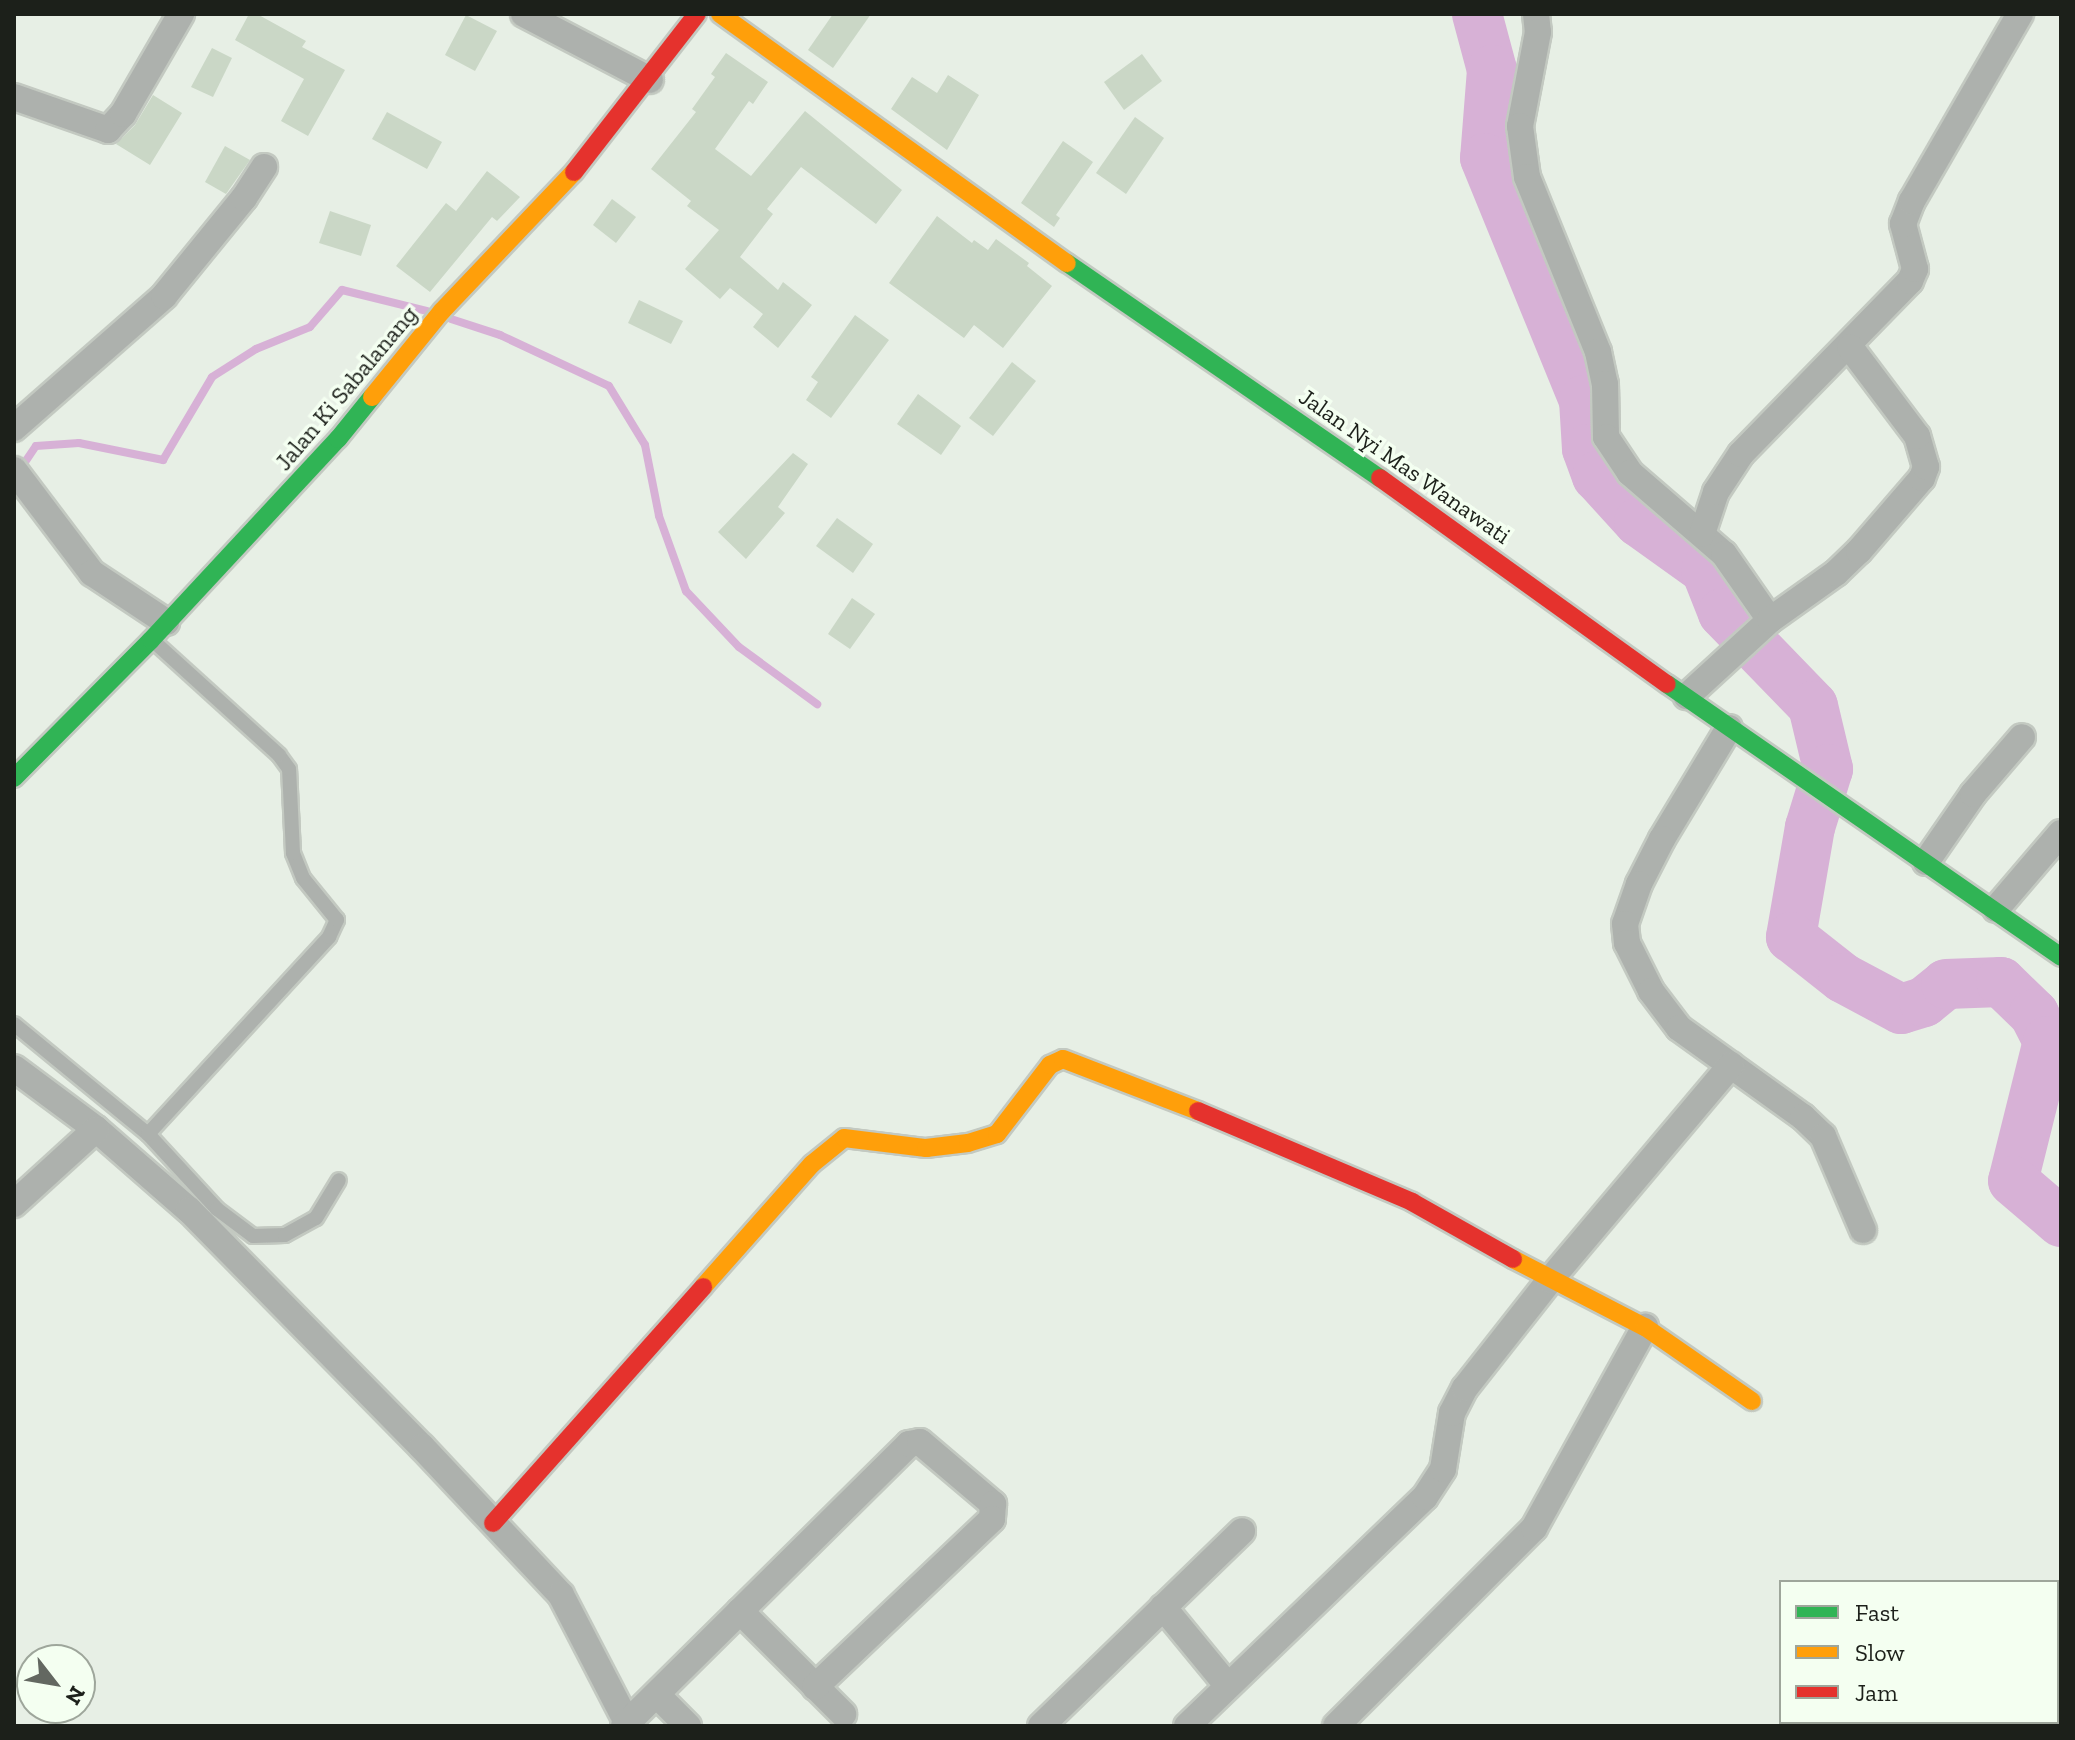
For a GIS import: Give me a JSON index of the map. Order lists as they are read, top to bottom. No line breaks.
{"streets":{"street":["Jalan Ki Sabalanang","Jalan Nyi Mas Wanawati"]},"legend":["Fast","Slow","Jam"],"north":"bottom right"}
